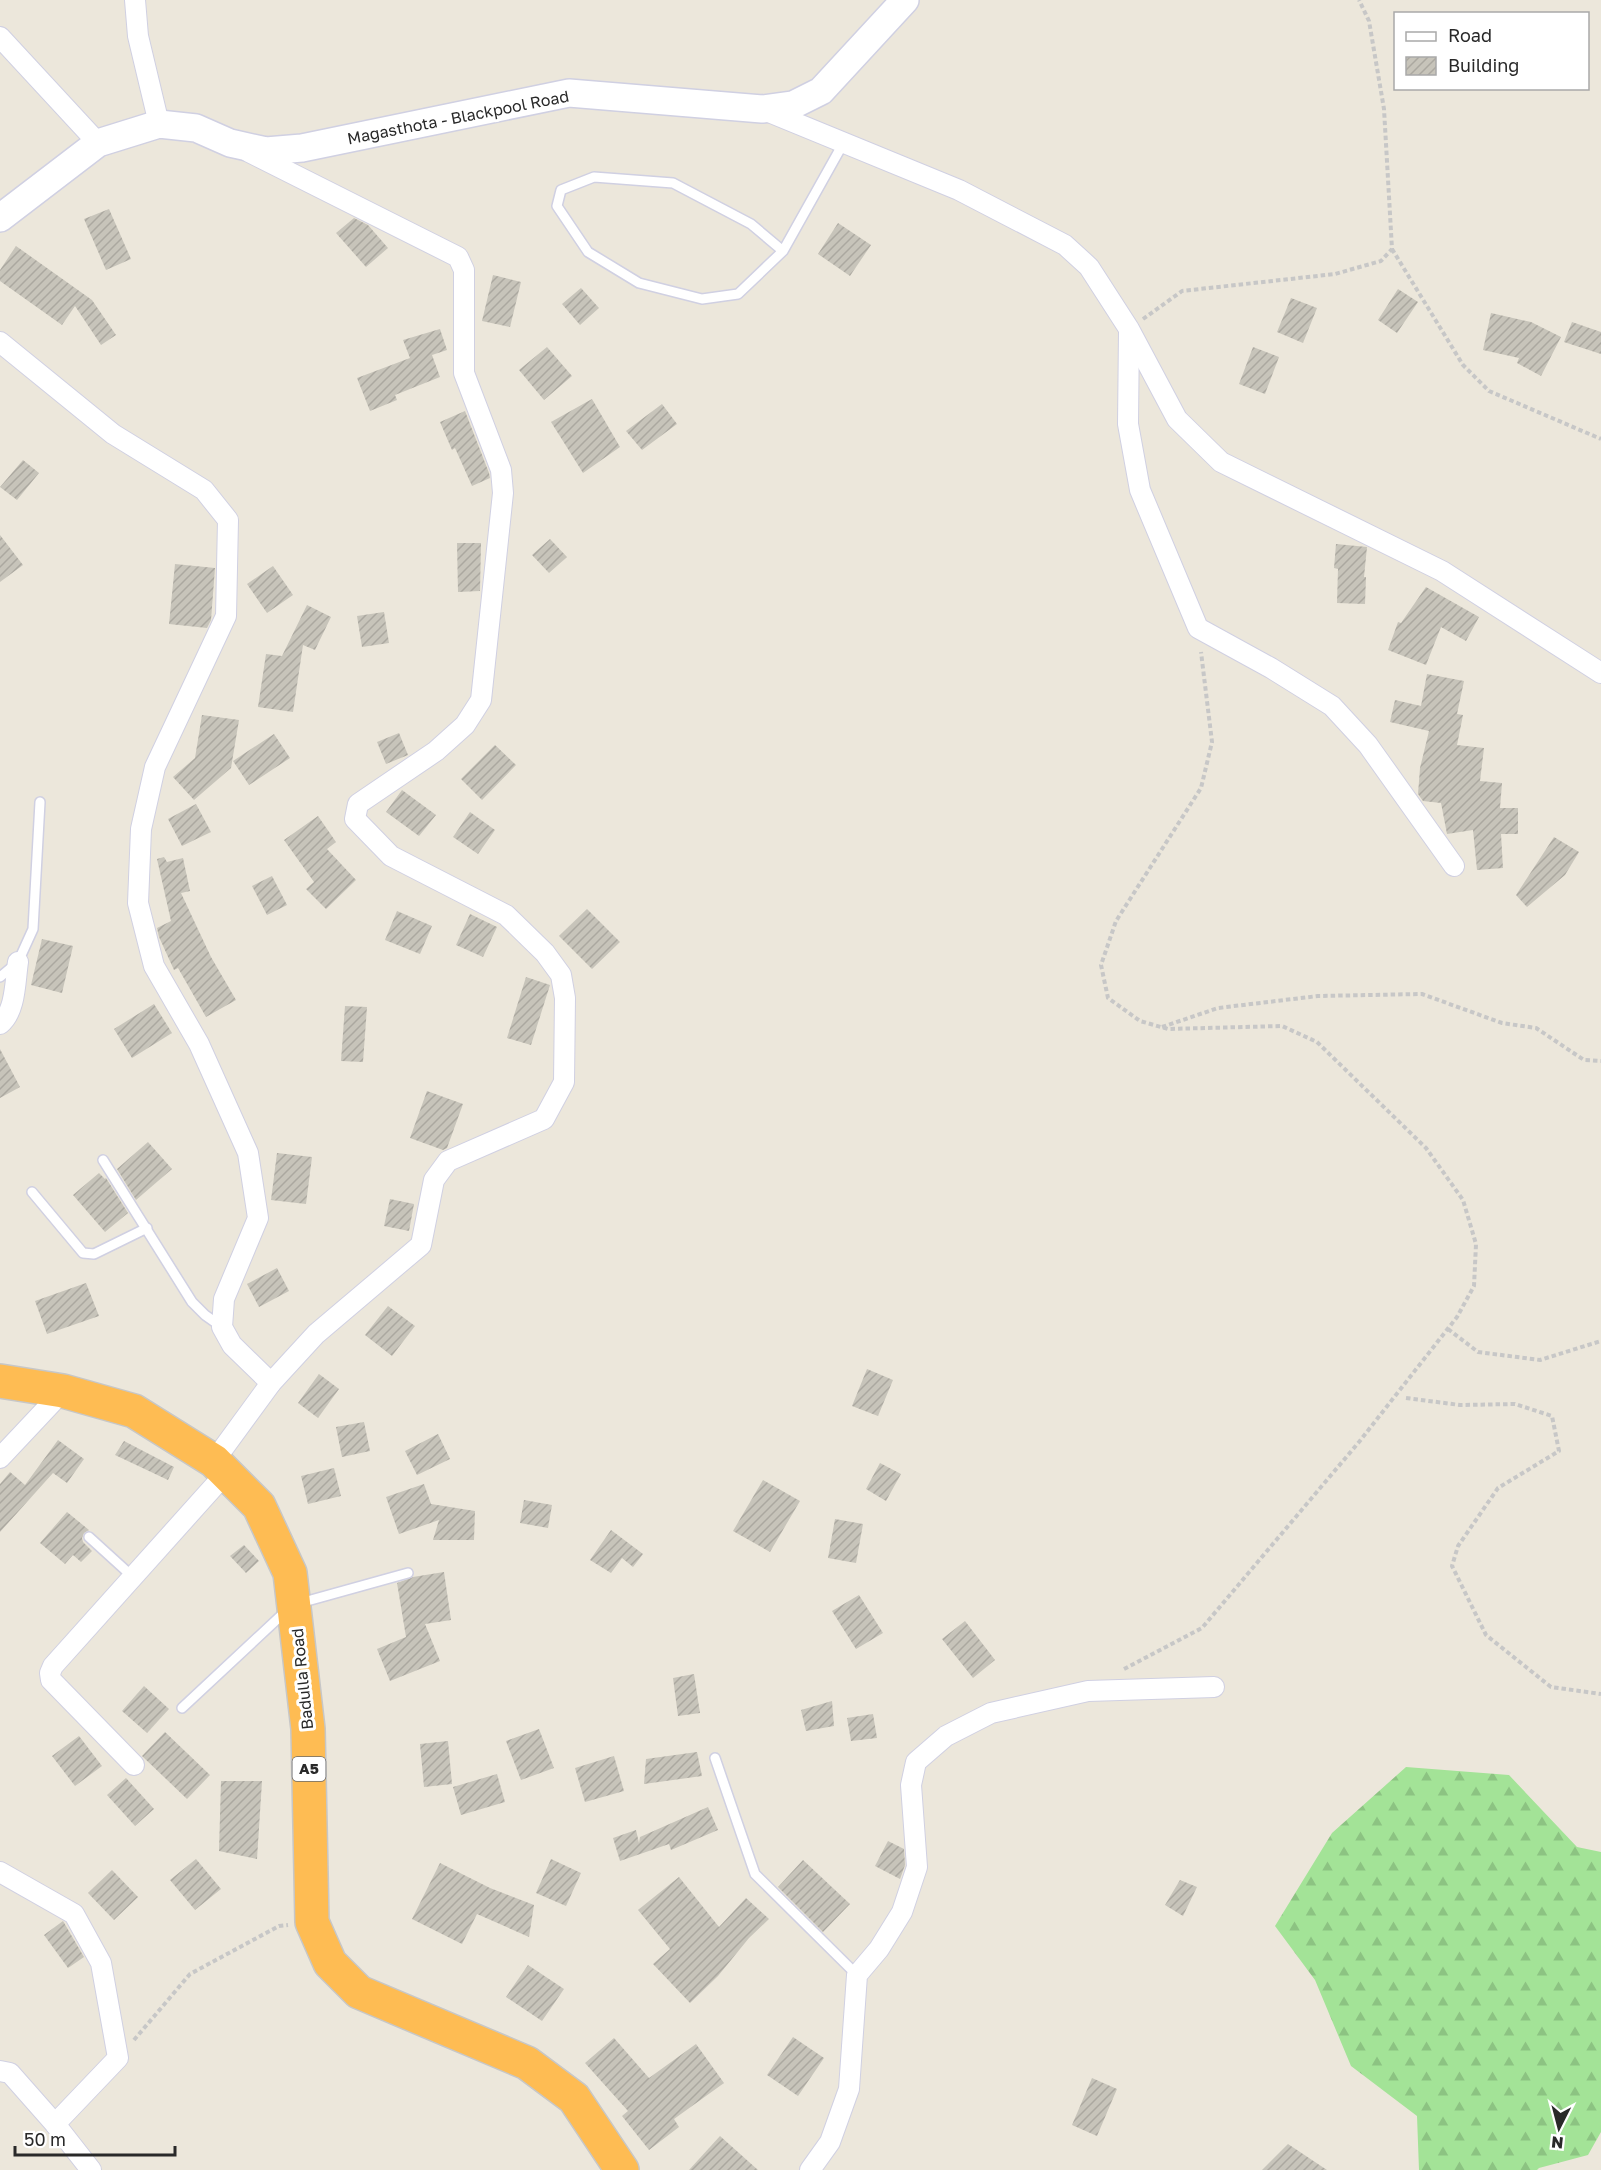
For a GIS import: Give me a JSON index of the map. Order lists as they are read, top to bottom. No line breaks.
{"streets":{"highway":["Badulla Road","A5"],"street":["Magasthota - Blackpool Road"]},"legend":["Road","Building"],"scale_bar":"50 m","north":"bottom"}
